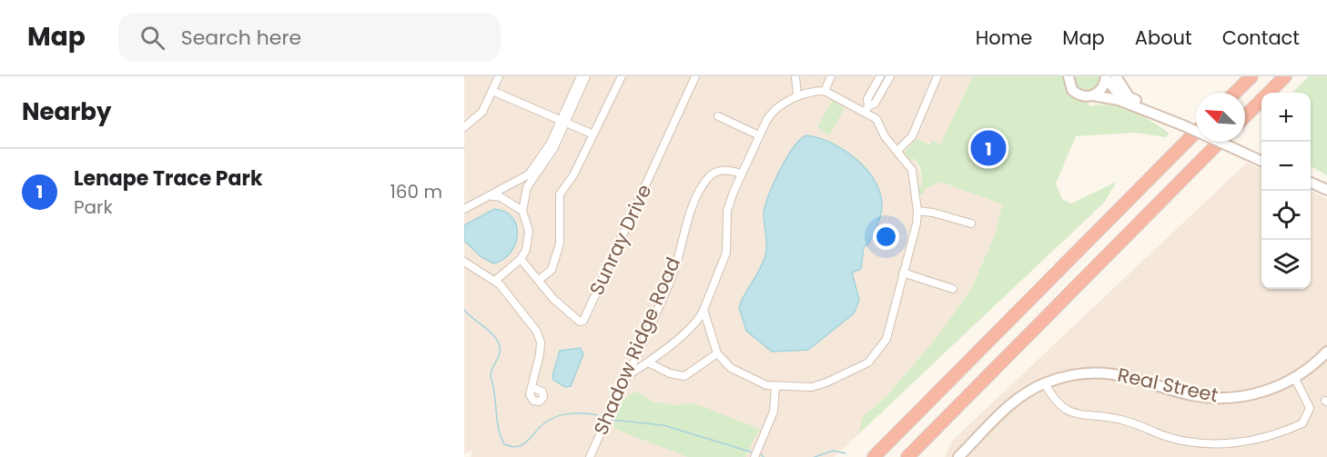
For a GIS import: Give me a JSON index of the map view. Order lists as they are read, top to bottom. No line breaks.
{"streets":{"street":["Sunray Drive","Shadow Ridge Road","Real Street"]},"north":"top left","page":{"header":"Map","search":"Search here","nav":["Home","Map","About","Contact"],"heading":"Nearby","map_buttons":["+","−"],"pins":"1","list":[{"mark":"1","name":"Lenape Trace Park","note":"Park","value":"160 m"}]}}
